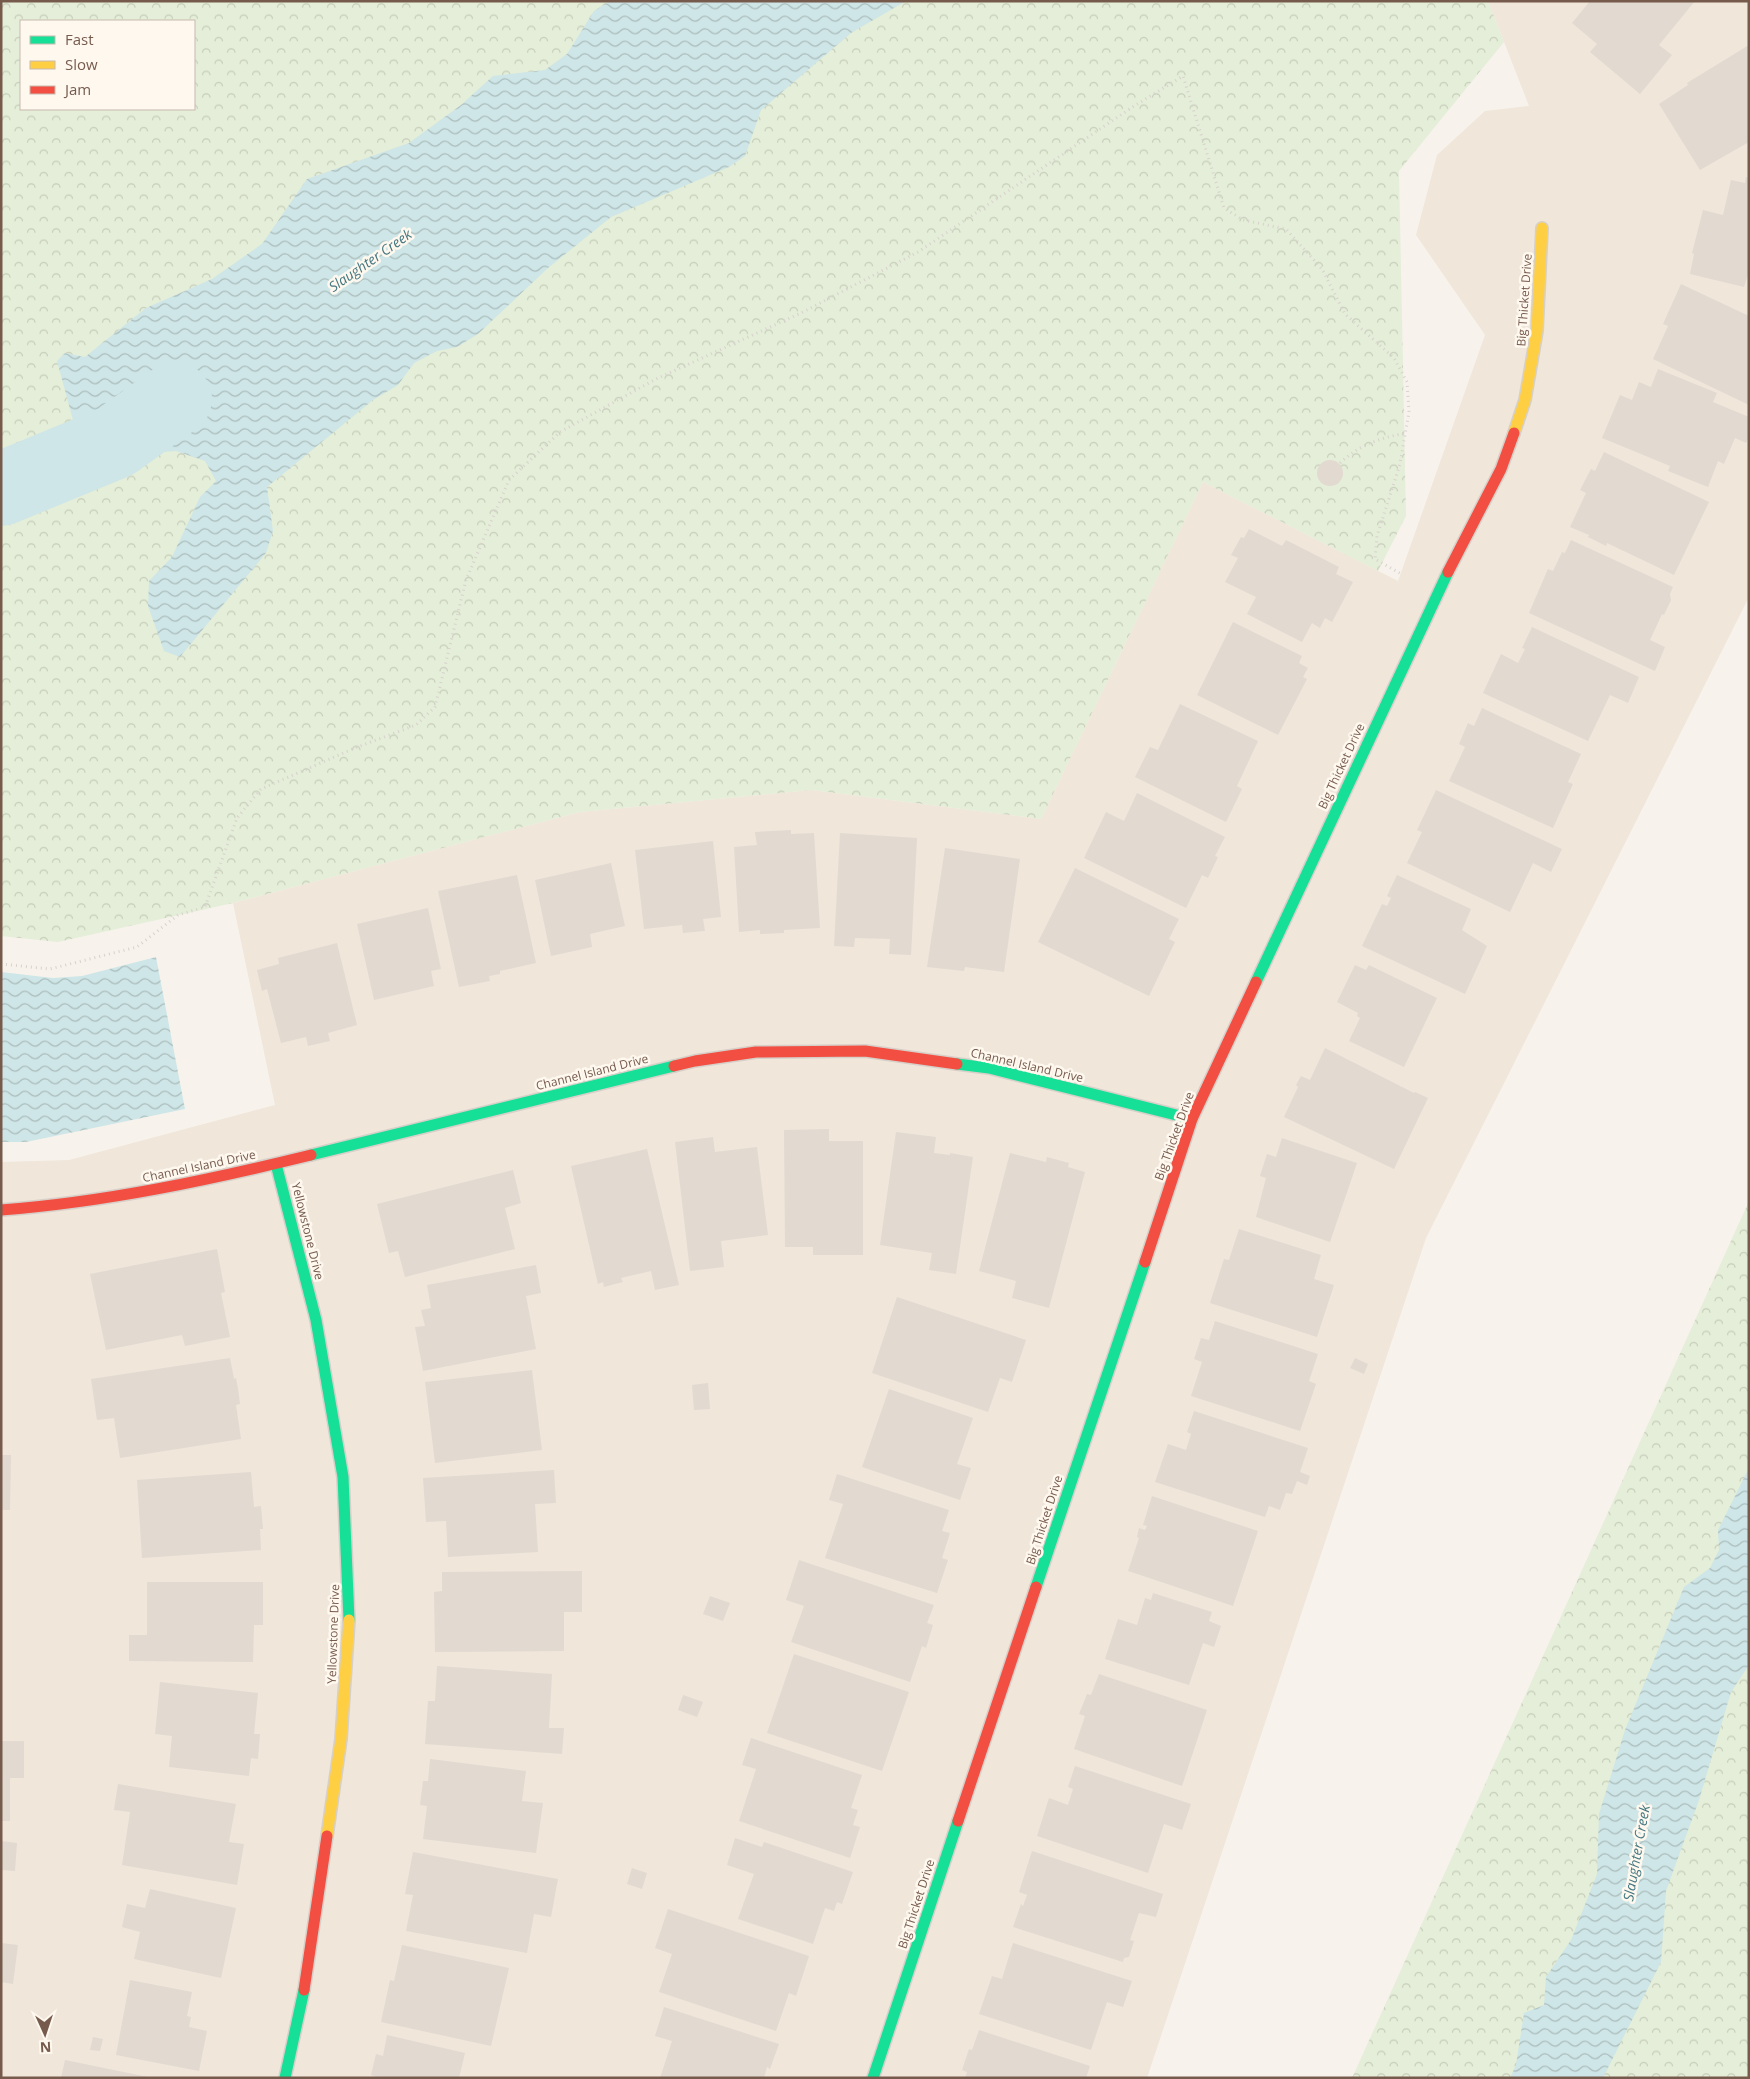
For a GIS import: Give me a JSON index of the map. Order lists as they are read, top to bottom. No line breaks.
{"streets":{"street":["Big Thicket Drive","Channel Island Drive","Yellowstone Drive"]},"crossings":[["Big Thicket Drive","Channel Island Drive"],["Channel Island Drive","Yellowstone Drive"]],"water":["Slaughter Creek"],"legend":["Fast","Slow","Jam"],"north":"bottom"}
